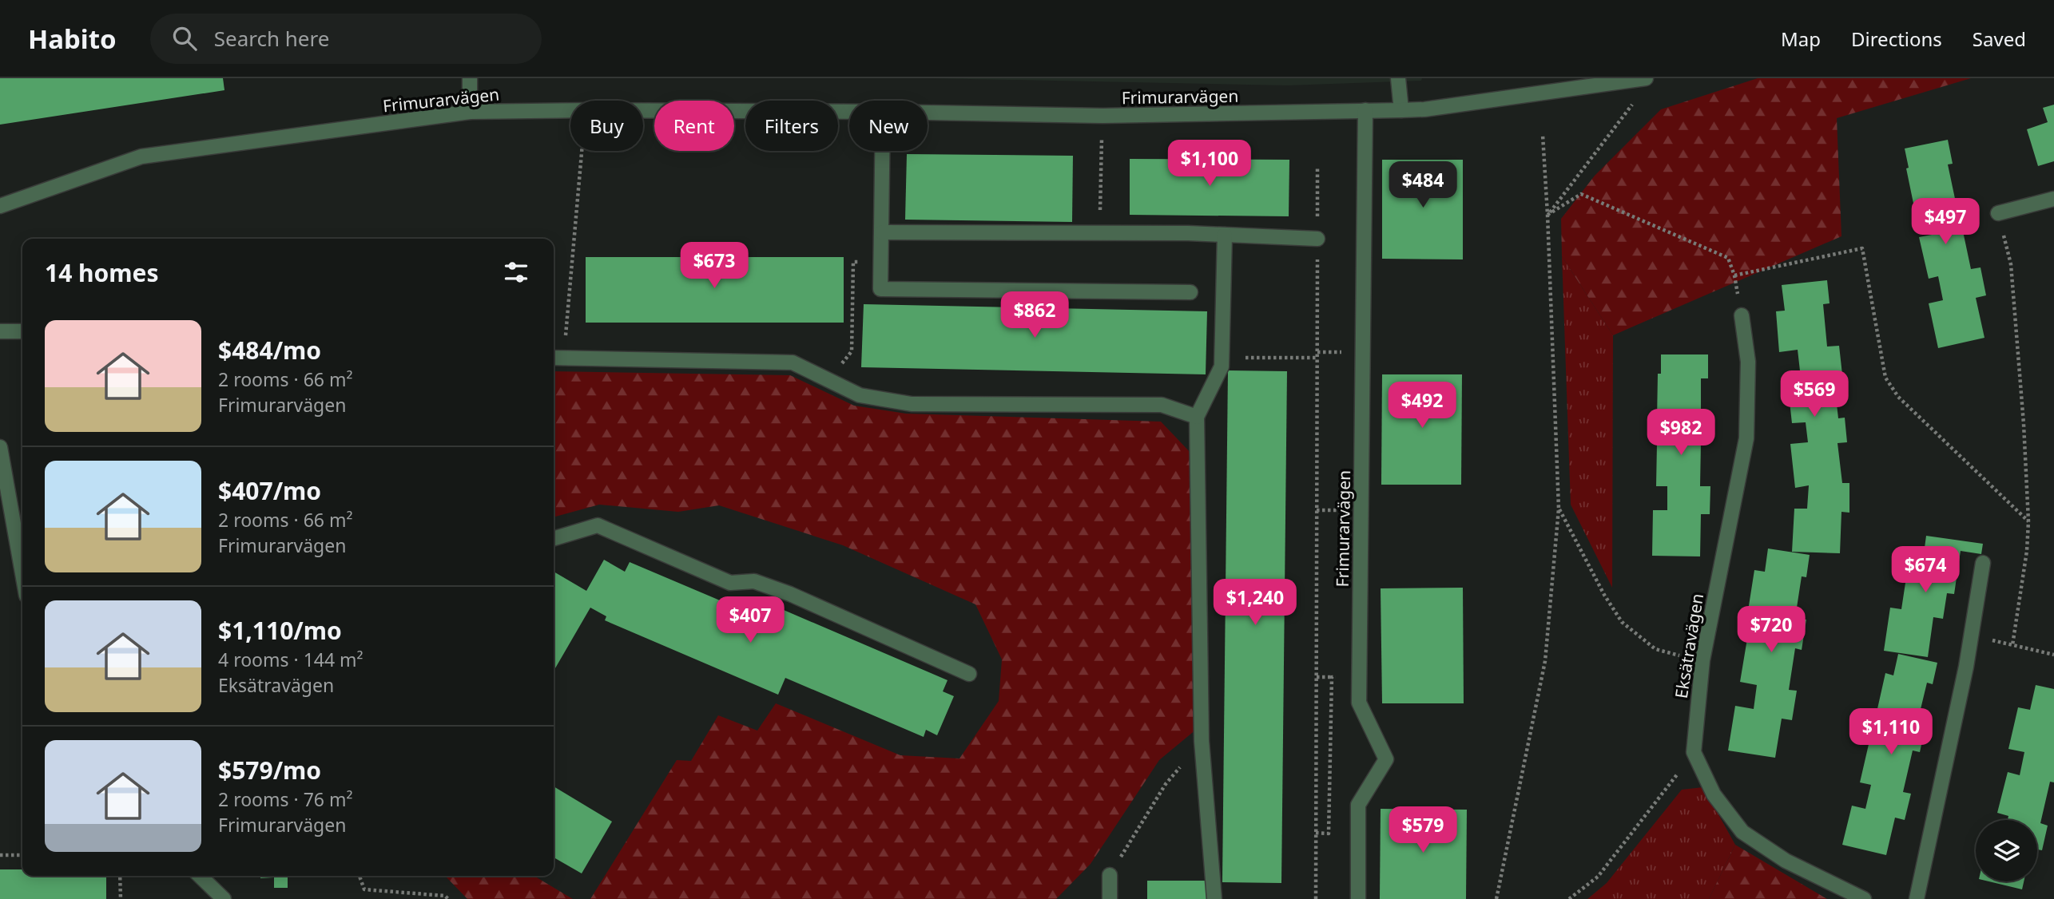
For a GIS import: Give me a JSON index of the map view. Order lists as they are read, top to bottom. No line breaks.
{"streets":{"street":["Frimurarvägen","Eksätravägen"]},"page":{"header":"Habito","search":"Search here","nav":["Map","Directions","Saved"],"chip":["Buy","Rent","Filters","New"],"price":["$1,100","$484","$497","$673","$862","$569","$492","$982","$674","$1,240","$407","$720","$1,110","$579"],"heading":"14 homes","list":[{"name":"$484/mo","note":"2 rooms · 66 m² · Frimurarvägen"},{"name":"$407/mo","note":"2 rooms · 66 m² · Frimurarvägen"},{"name":"$1,110/mo","note":"4 rooms · 144 m² · Eksätravägen"},{"name":"$579/mo","note":"2 rooms · 76 m² · Frimurarvägen"}]}}
